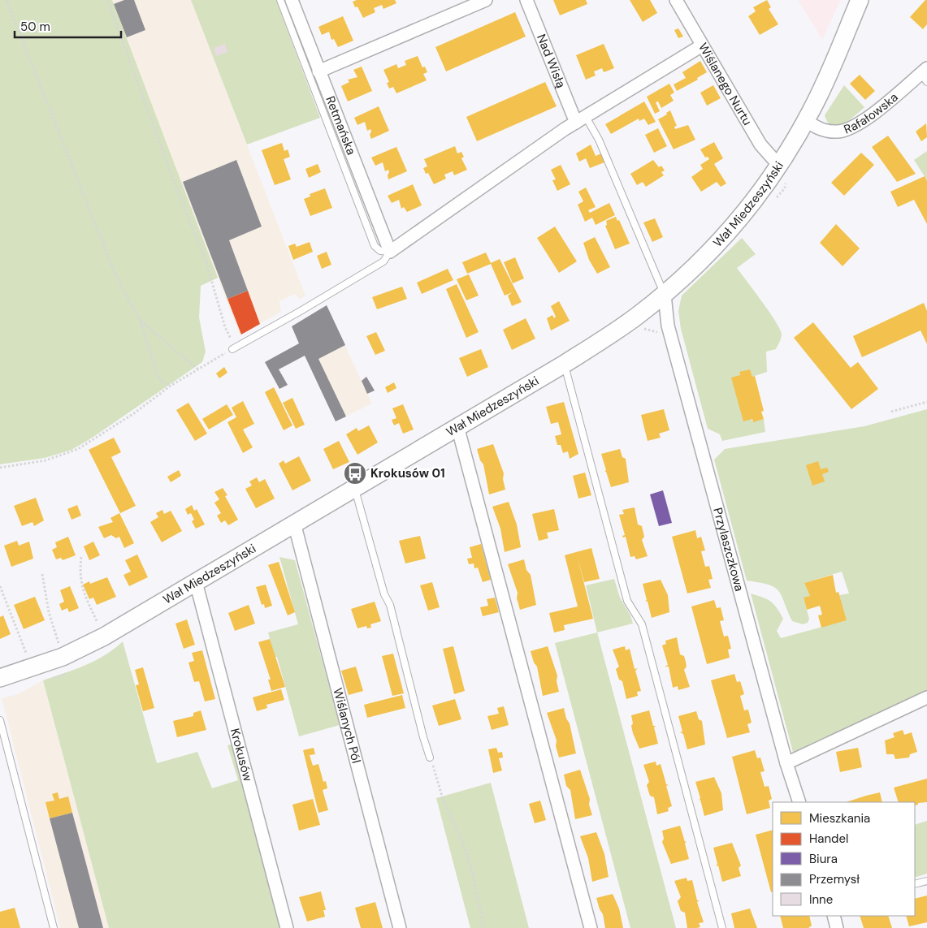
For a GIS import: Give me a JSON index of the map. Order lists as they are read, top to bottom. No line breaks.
{"streets":{"main road":["Wał Miedzeszyński"],"street":["Nad Wisłą","Wiślanego Nurtu","Rafałowska","Retmańska","Przylaszczkowa","Wiślanych Pól","Krokusów"]},"crossings":[["Wiślanego Nurtu","Wał Miedzeszyński"],["Rafałowska","Wał Miedzeszyński"],["Wał Miedzeszyński","Przylaszczkowa"],["Wał Miedzeszyński","Wiślanych Pól"],["Wał Miedzeszyński","Krokusów"]],"places":{"bus stop":["Krokusów 01"]},"legend":["Mieszkania","Handel","Biura","Przemysł","Inne"],"scale_bar":"50 m"}
